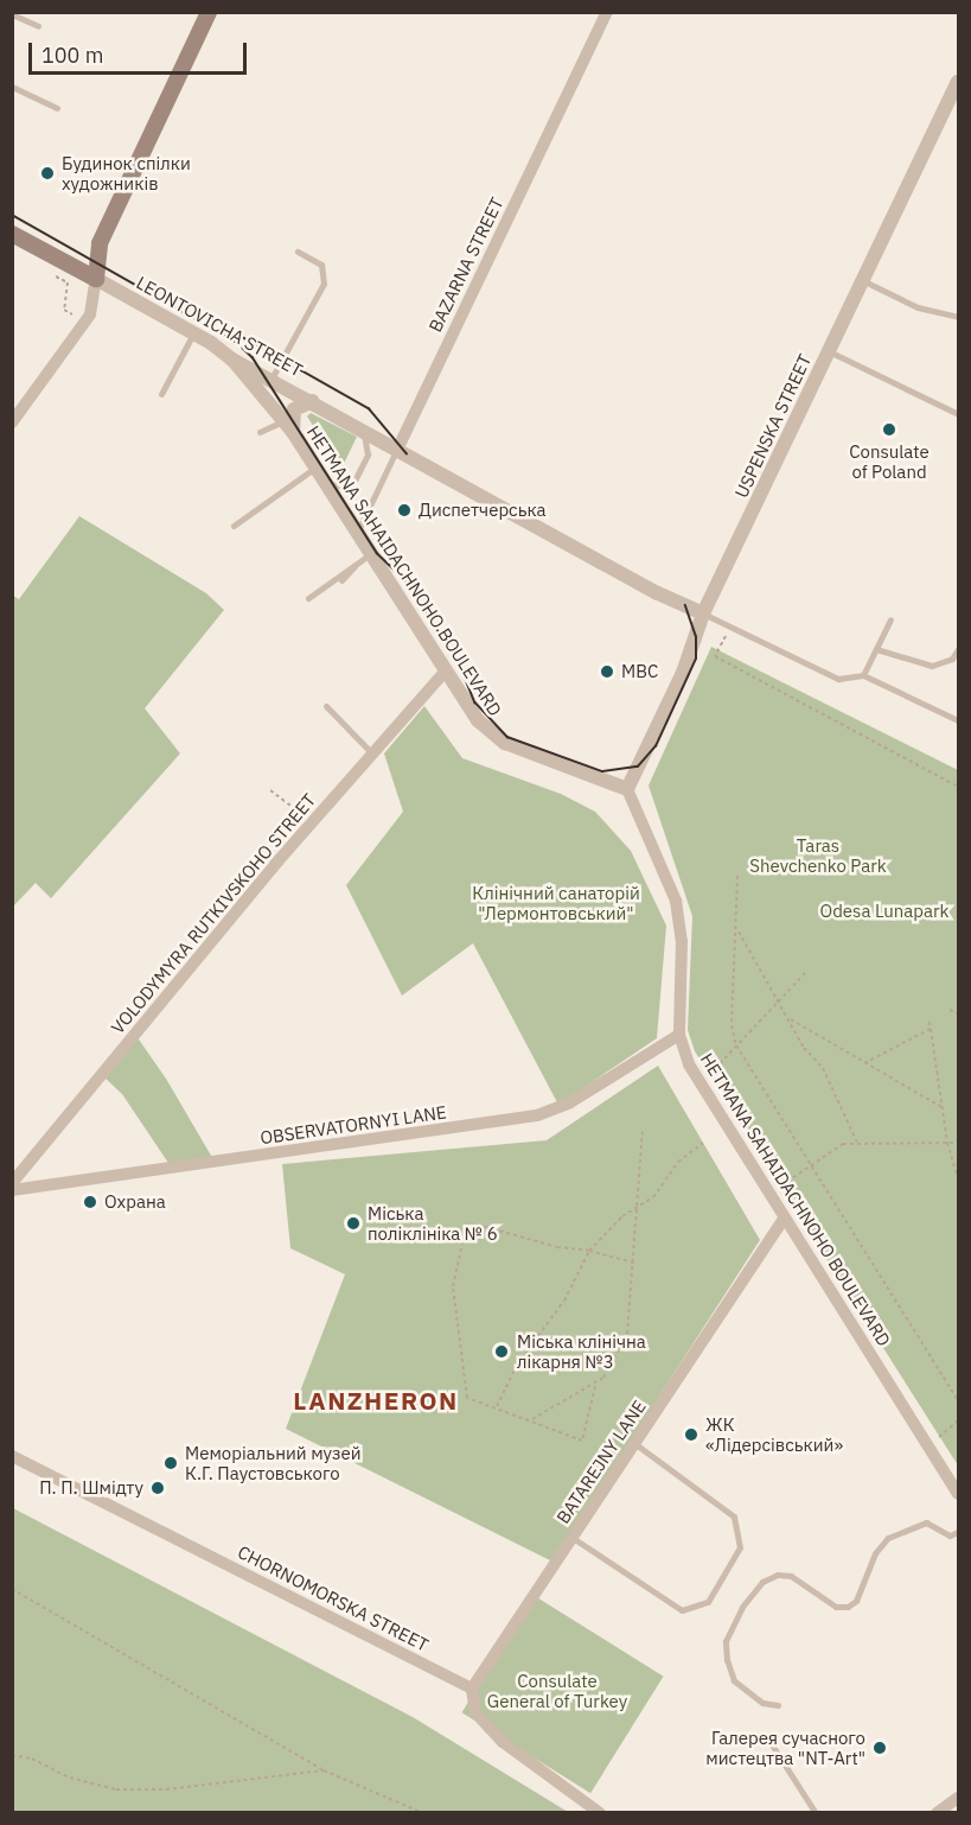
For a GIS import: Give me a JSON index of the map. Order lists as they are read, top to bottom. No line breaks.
{"streets":{"main road":["LEONTOVICHA STREET"],"street":["BAZARNA STREET","USPENSKA STREET","HETMANA SAHAIDACHNOHO BOULEVARD","VOLODYMYRA RUTKIVSKOHO STREET","OBSERVATORNYI LANE","BATAREJNY LANE","CHORNOMORSKA STREET"]},"crossings":[["BAZARNA STREET","LEONTOVICHA STREET"],["BAZARNA STREET","HETMANA SAHAIDACHNOHO BOULEVARD"],["LEONTOVICHA STREET","USPENSKA STREET"],["LEONTOVICHA STREET","HETMANA SAHAIDACHNOHO BOULEVARD"],["USPENSKA STREET","HETMANA SAHAIDACHNOHO BOULEVARD"],["HETMANA SAHAIDACHNOHO BOULEVARD","VOLODYMYRA RUTKIVSKOHO STREET"],["HETMANA SAHAIDACHNOHO BOULEVARD","OBSERVATORNYI LANE"],["HETMANA SAHAIDACHNOHO BOULEVARD","BATAREJNY LANE"],["BATAREJNY LANE","CHORNOMORSKA STREET"]],"districts":["LANZHERON"],"parks":["Taras Shevchenko Park","Клінічний санаторій \"Лермонтовський\"","Odesa Lunapark","Consulate General of Turkey"],"places":["Будинок спілки художників","Consulate of Poland","Диспетчерська","МВС","Охрана","Міська поліклініка № 6","Міська клінічна лікарня №3","ЖК «Лідерсівський»","Меморіальний музей К.Г. Паустовського","П. П. Шмідту","Галерея сучасного мистецтва \"NT-Art\""],"scale_bar":"100 m"}
